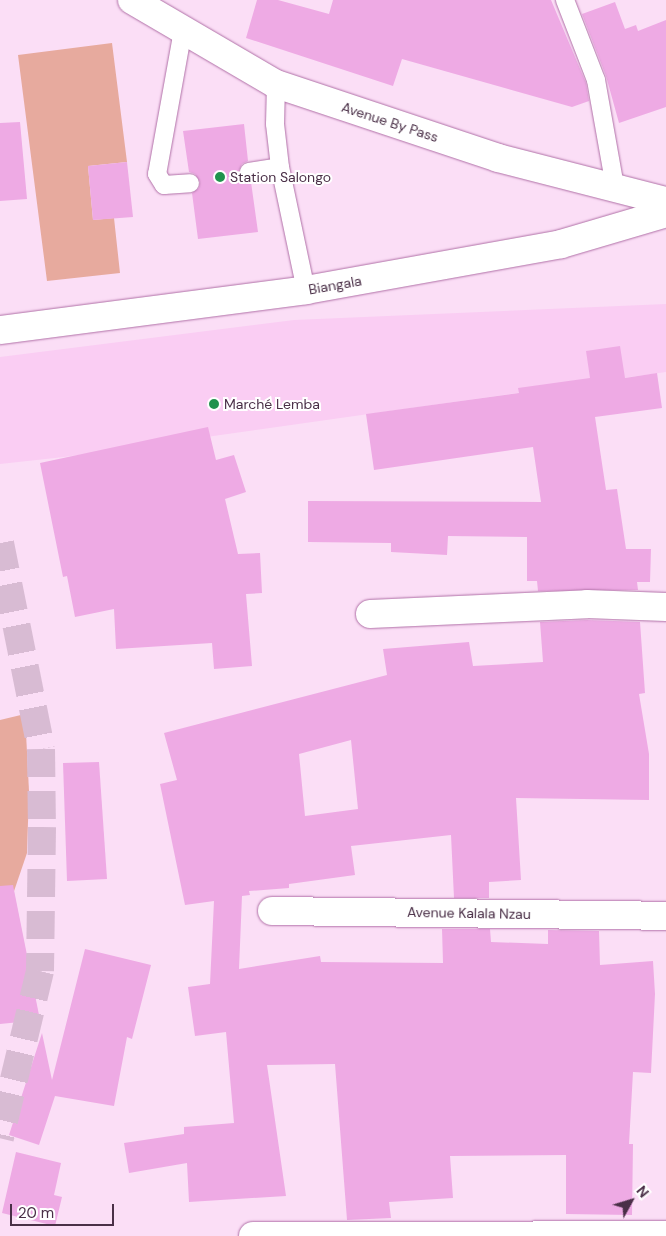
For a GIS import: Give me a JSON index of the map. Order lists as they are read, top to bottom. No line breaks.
{"streets":{"main road":["Avenue By Pass","Biangala","Avenue Kalala Nzau"]},"places":["Station Salongo","Marché Lemba"],"scale_bar":"20 m","north":"top right"}
